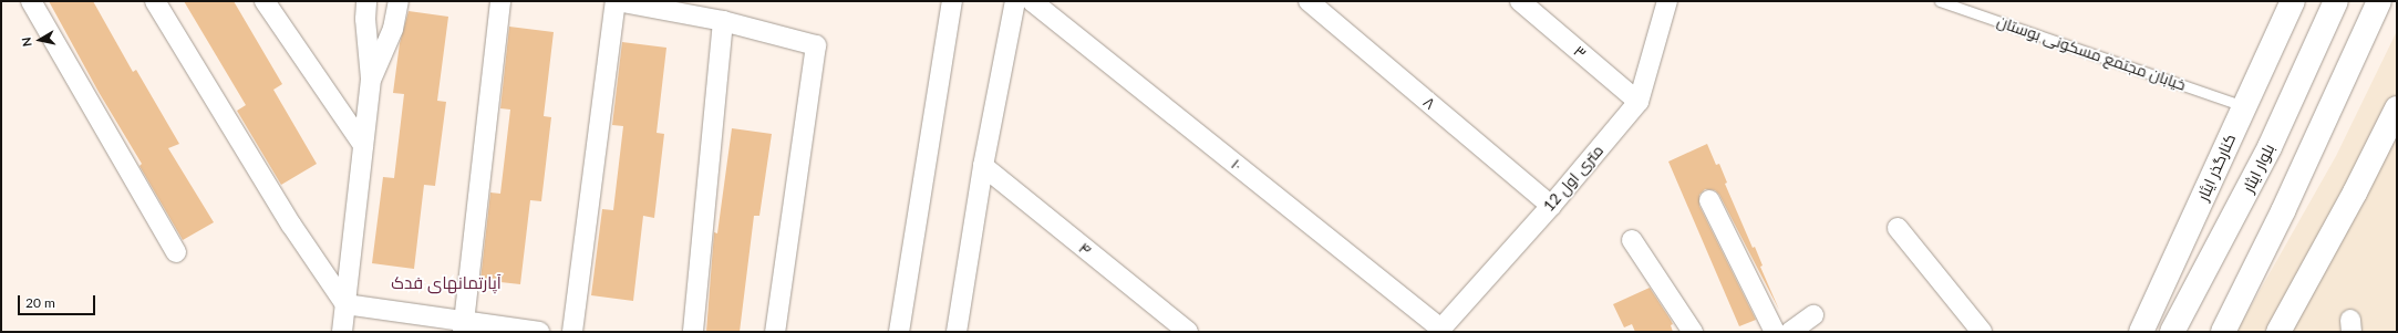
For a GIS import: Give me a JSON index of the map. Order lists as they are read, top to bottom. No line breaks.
{"streets":{"main road":["کنارگذر ایثار","بلوار ایثار"],"street":["۳","۸","۱۰","12 متری اول","۴"],"lane":["خیابان مجتمع مسکونی بوستان"]},"crossings":[["۳","12 متری اول"],["خیابان مجتمع مسکونی بوستان","کنارگذر ایثار"],["۸","12 متری اول"],["۱۰","12 متری اول"]],"districts":["آپارتمانهای فدک"],"scale_bar":"20 m","north":"left"}
